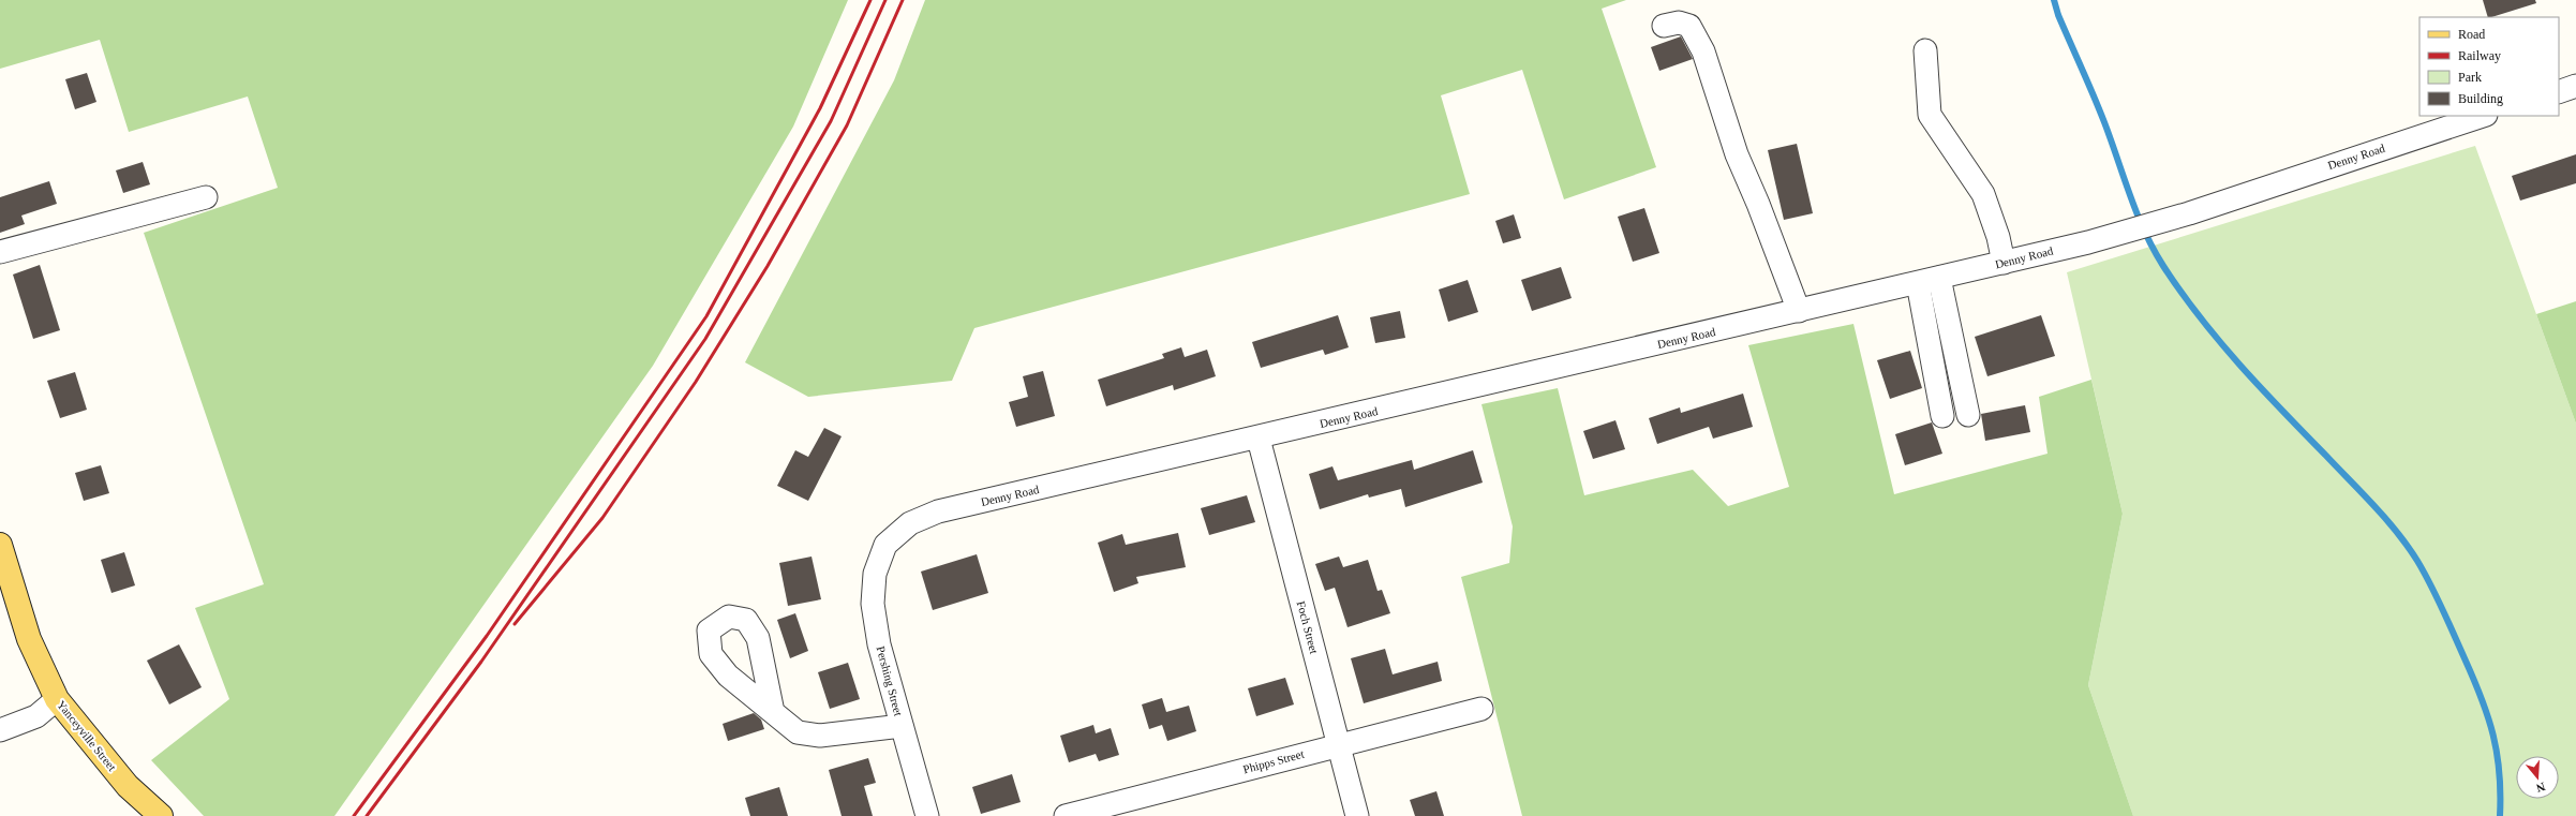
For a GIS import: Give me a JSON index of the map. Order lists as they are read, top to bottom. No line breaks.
{"streets":{"main road":["Yanceyville Street"],"street":["Denny Road","Foch Street","Pershing Street","Phipps Street"]},"crossings":[["Denny Road","Foch Street"],["Denny Road","Pershing Street"],["Foch Street","Phipps Street"]],"legend":["Road","Railway","Park","Building"],"north":"bottom"}
